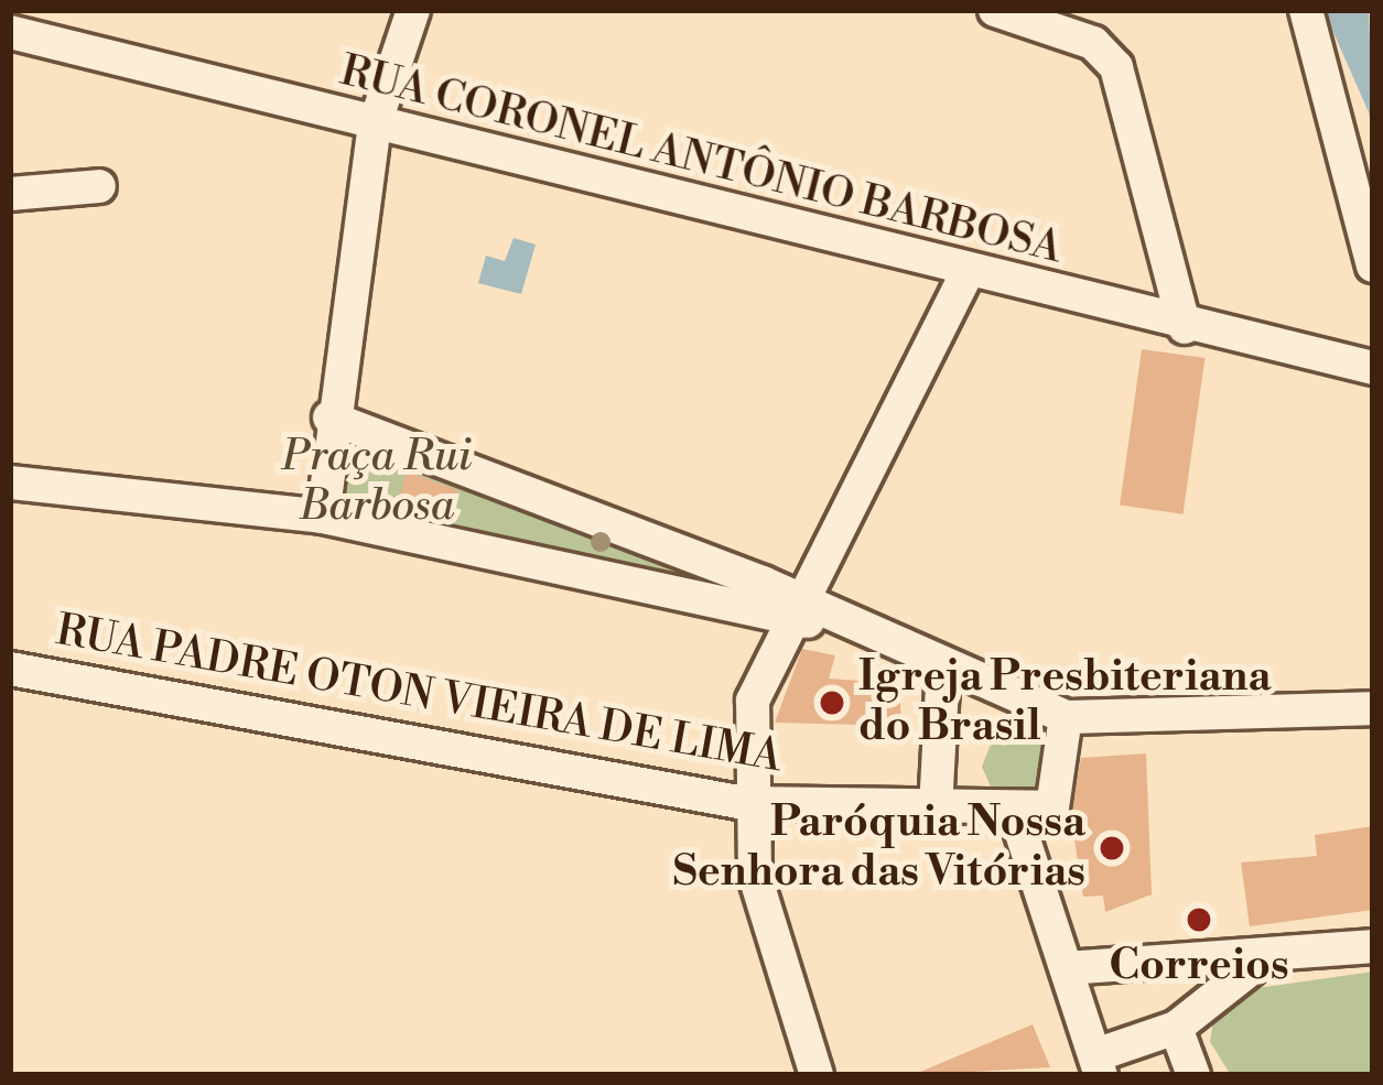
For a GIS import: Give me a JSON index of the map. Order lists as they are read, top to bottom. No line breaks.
{"streets":{"street":["RUA CORONEL ANTÔNIO BARBOSA","RUA PADRE OTON VIEIRA DE LIMA"]},"parks":["Praça Rui Barbosa"],"places":["Igreja Presbiteriana do Brasil","Paróquia Nossa Senhora das Vitórias","Correios"]}
